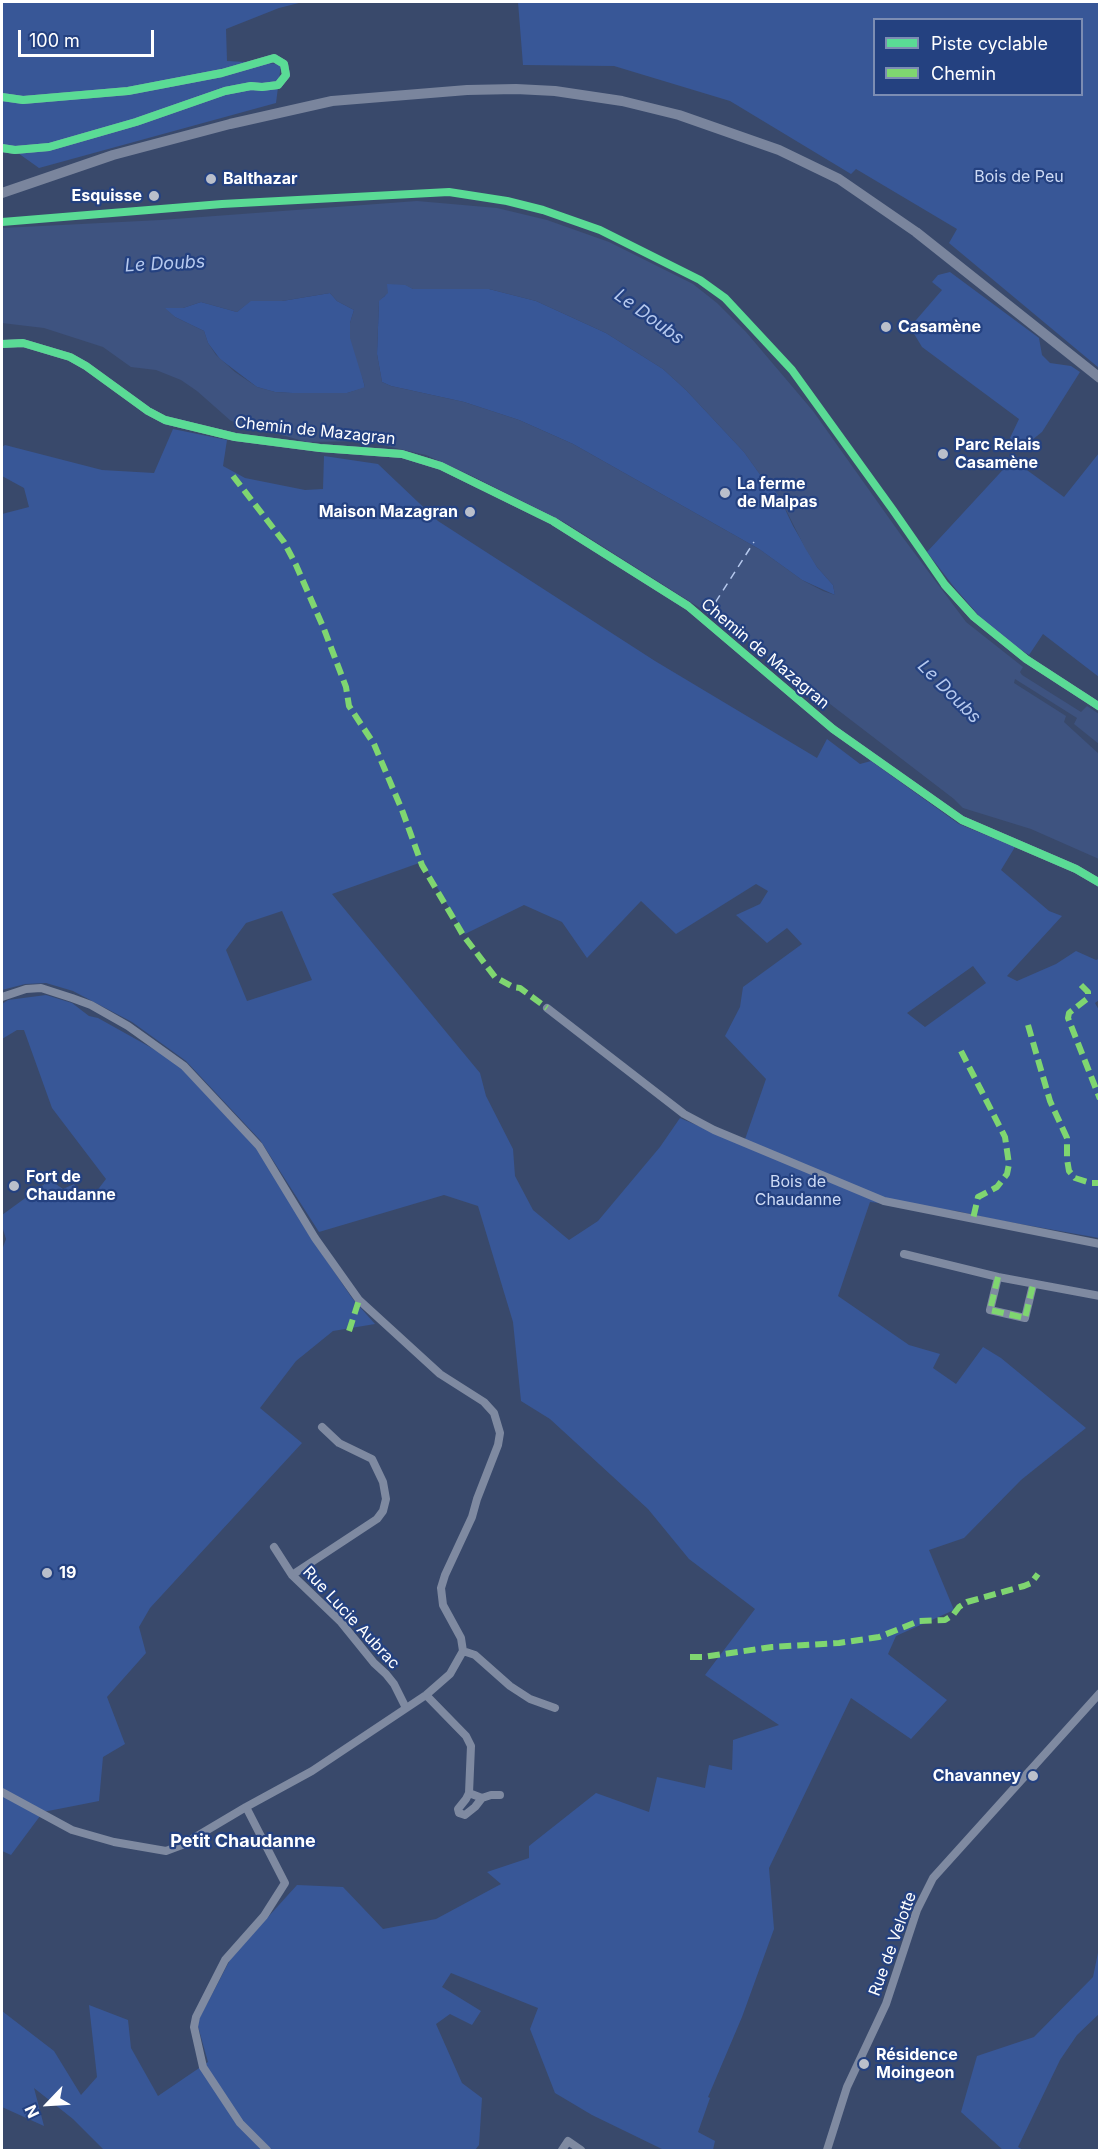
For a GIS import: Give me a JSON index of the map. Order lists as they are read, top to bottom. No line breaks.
{"streets":{"street":["Chemin de Mazagran","Rue Lucie Aubrac","Rue de Velotte"]},"districts":["Petit Chaudanne"],"water":["Le Doubs"],"parks":["Bois de Peu","Bois de Chaudanne"],"places":["Balthazar","Esquisse","Casamène","Parc Relais Casamène","La ferme de Malpas","Maison Mazagran","Fort de Chaudanne","19","Chavanney","Résidence Moingeon"],"legend":["Piste cyclable","Chemin"],"scale_bar":"100 m","north":"bottom left"}
